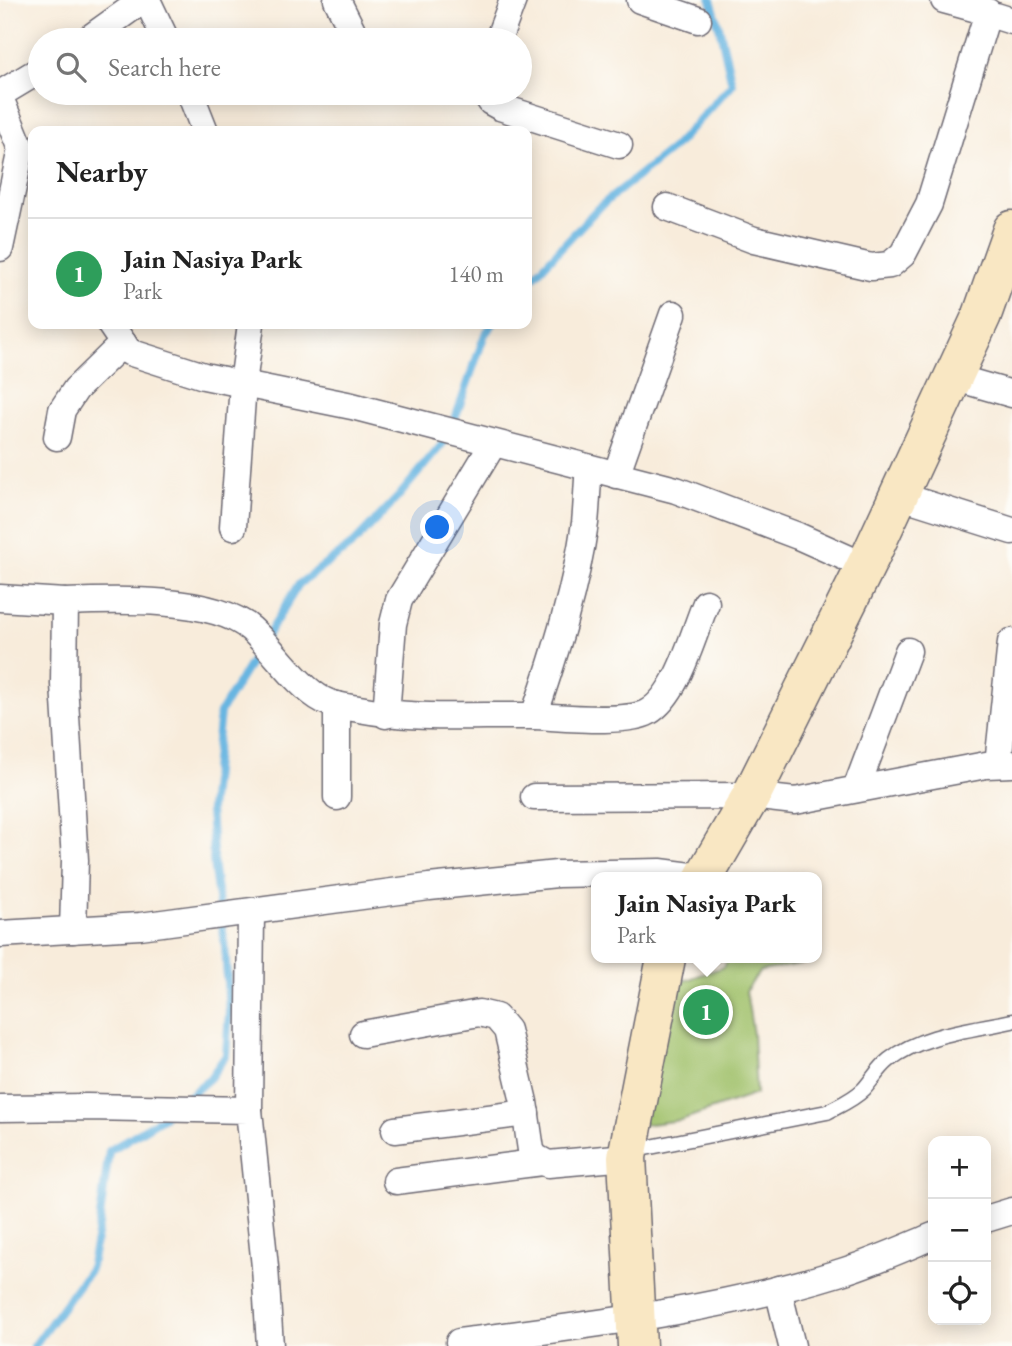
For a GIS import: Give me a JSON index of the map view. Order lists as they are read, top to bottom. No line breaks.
{"page":{"search":"Search here","heading":"Nearby","list":[{"mark":"1","name":"Jain Nasiya Park","note":"Park","value":"140 m"}],"popup":["Jain Nasiya Park","Park"],"pins":"1","map_buttons":["+","−"]}}
